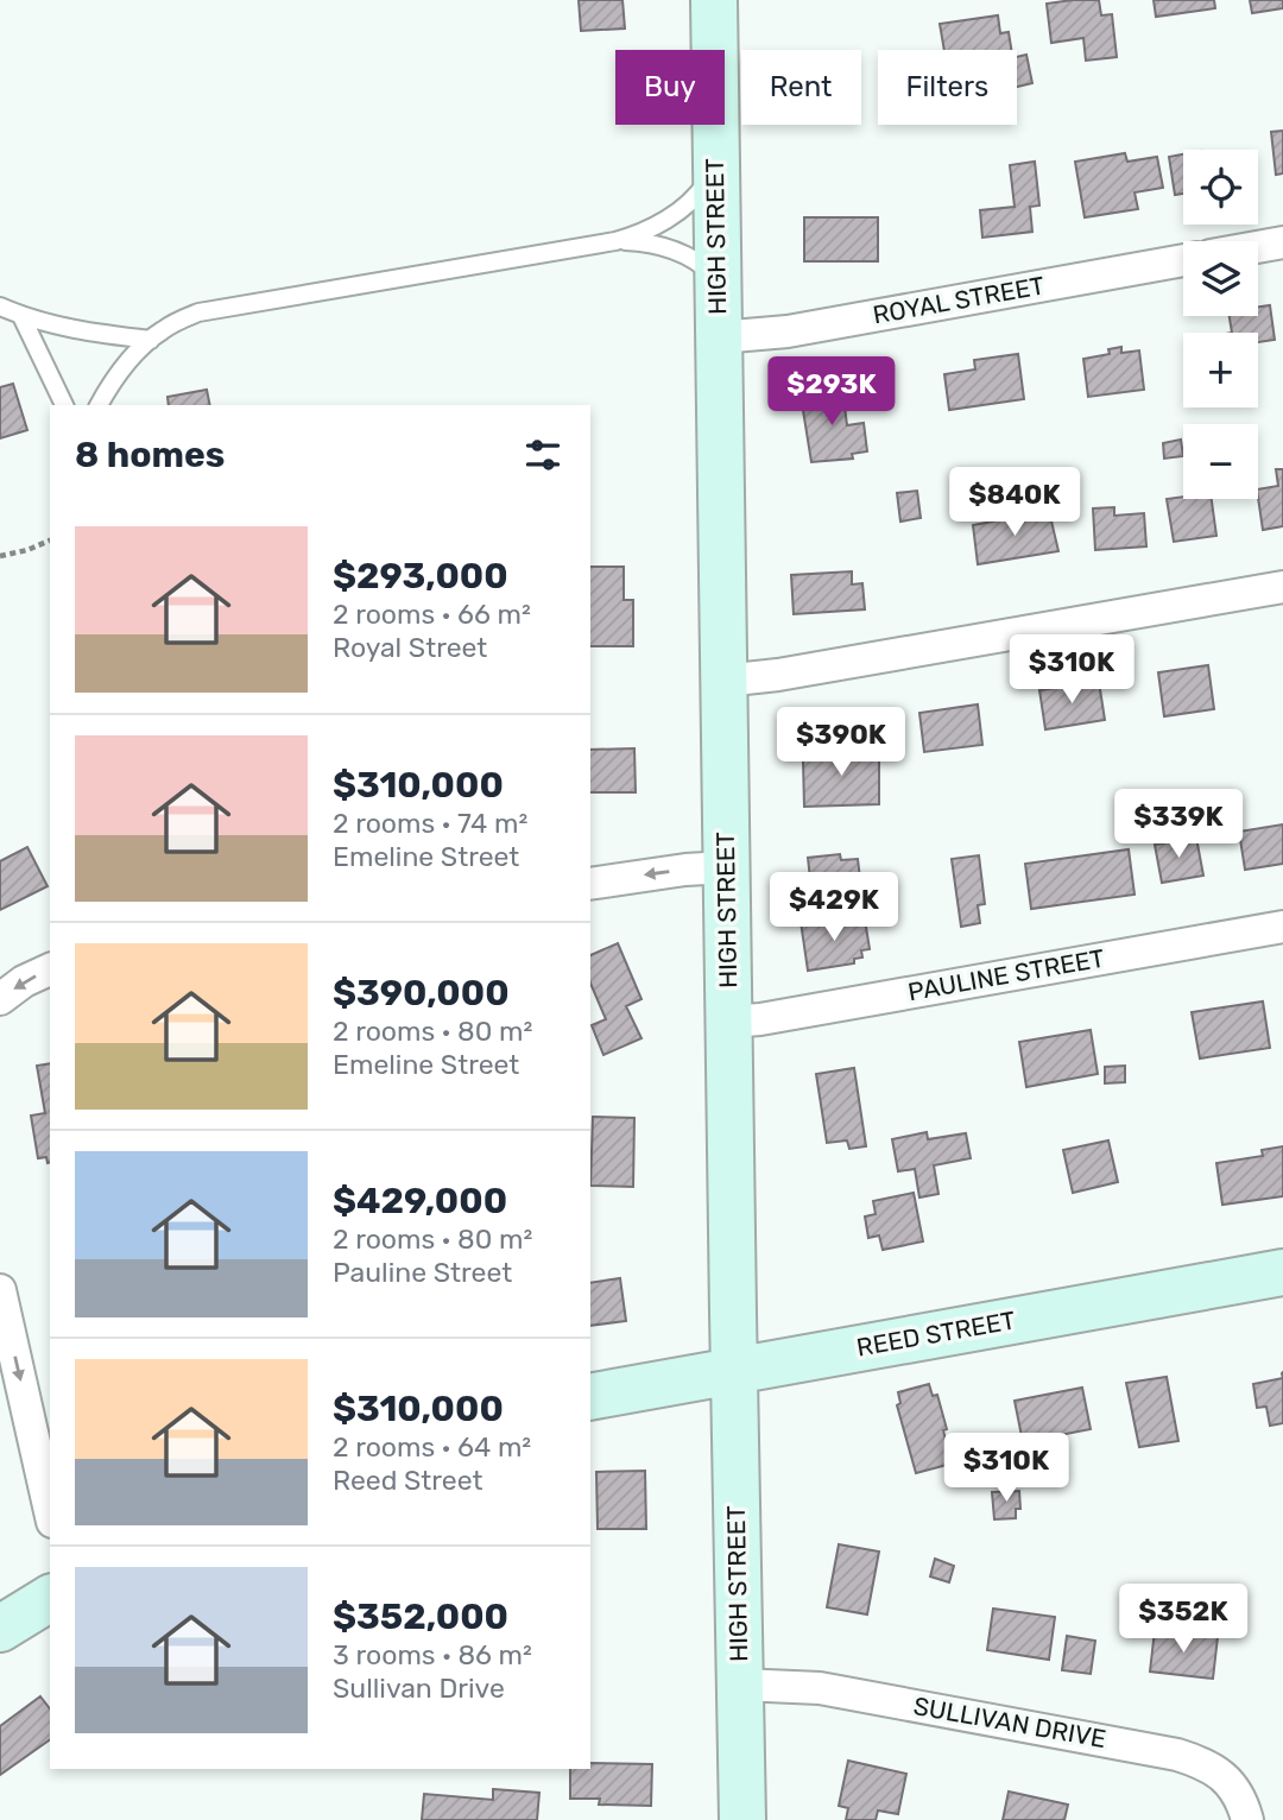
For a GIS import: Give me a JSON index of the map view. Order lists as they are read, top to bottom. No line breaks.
{"streets":{"main road":["HIGH STREET","REED STREET"],"street":["ROYAL STREET","PAULINE STREET","SULLIVAN DRIVE"]},"crossings":[["HIGH STREET","ROYAL STREET"],["HIGH STREET","PAULINE STREET"],["HIGH STREET","REED STREET"],["HIGH STREET","SULLIVAN DRIVE"]],"page":{"chip":["Buy","Rent","Filters"],"map_buttons":["+","−"],"price":["$293K","$840K","$310K","$390K","$339K","$429K","$310K","$352K"],"heading":"8 homes","list":[{"name":"$293,000","note":"2 rooms · 66 m² · Royal Street"},{"name":"$310,000","note":"2 rooms · 74 m² · Emeline Street"},{"name":"$390,000","note":"2 rooms · 80 m² · Emeline Street"},{"name":"$429,000","note":"2 rooms · 80 m² · Pauline Street"},{"name":"$310,000","note":"2 rooms · 64 m² · Reed Street"},{"name":"$352,000","note":"3 rooms · 86 m² · Sullivan Drive"}]}}
